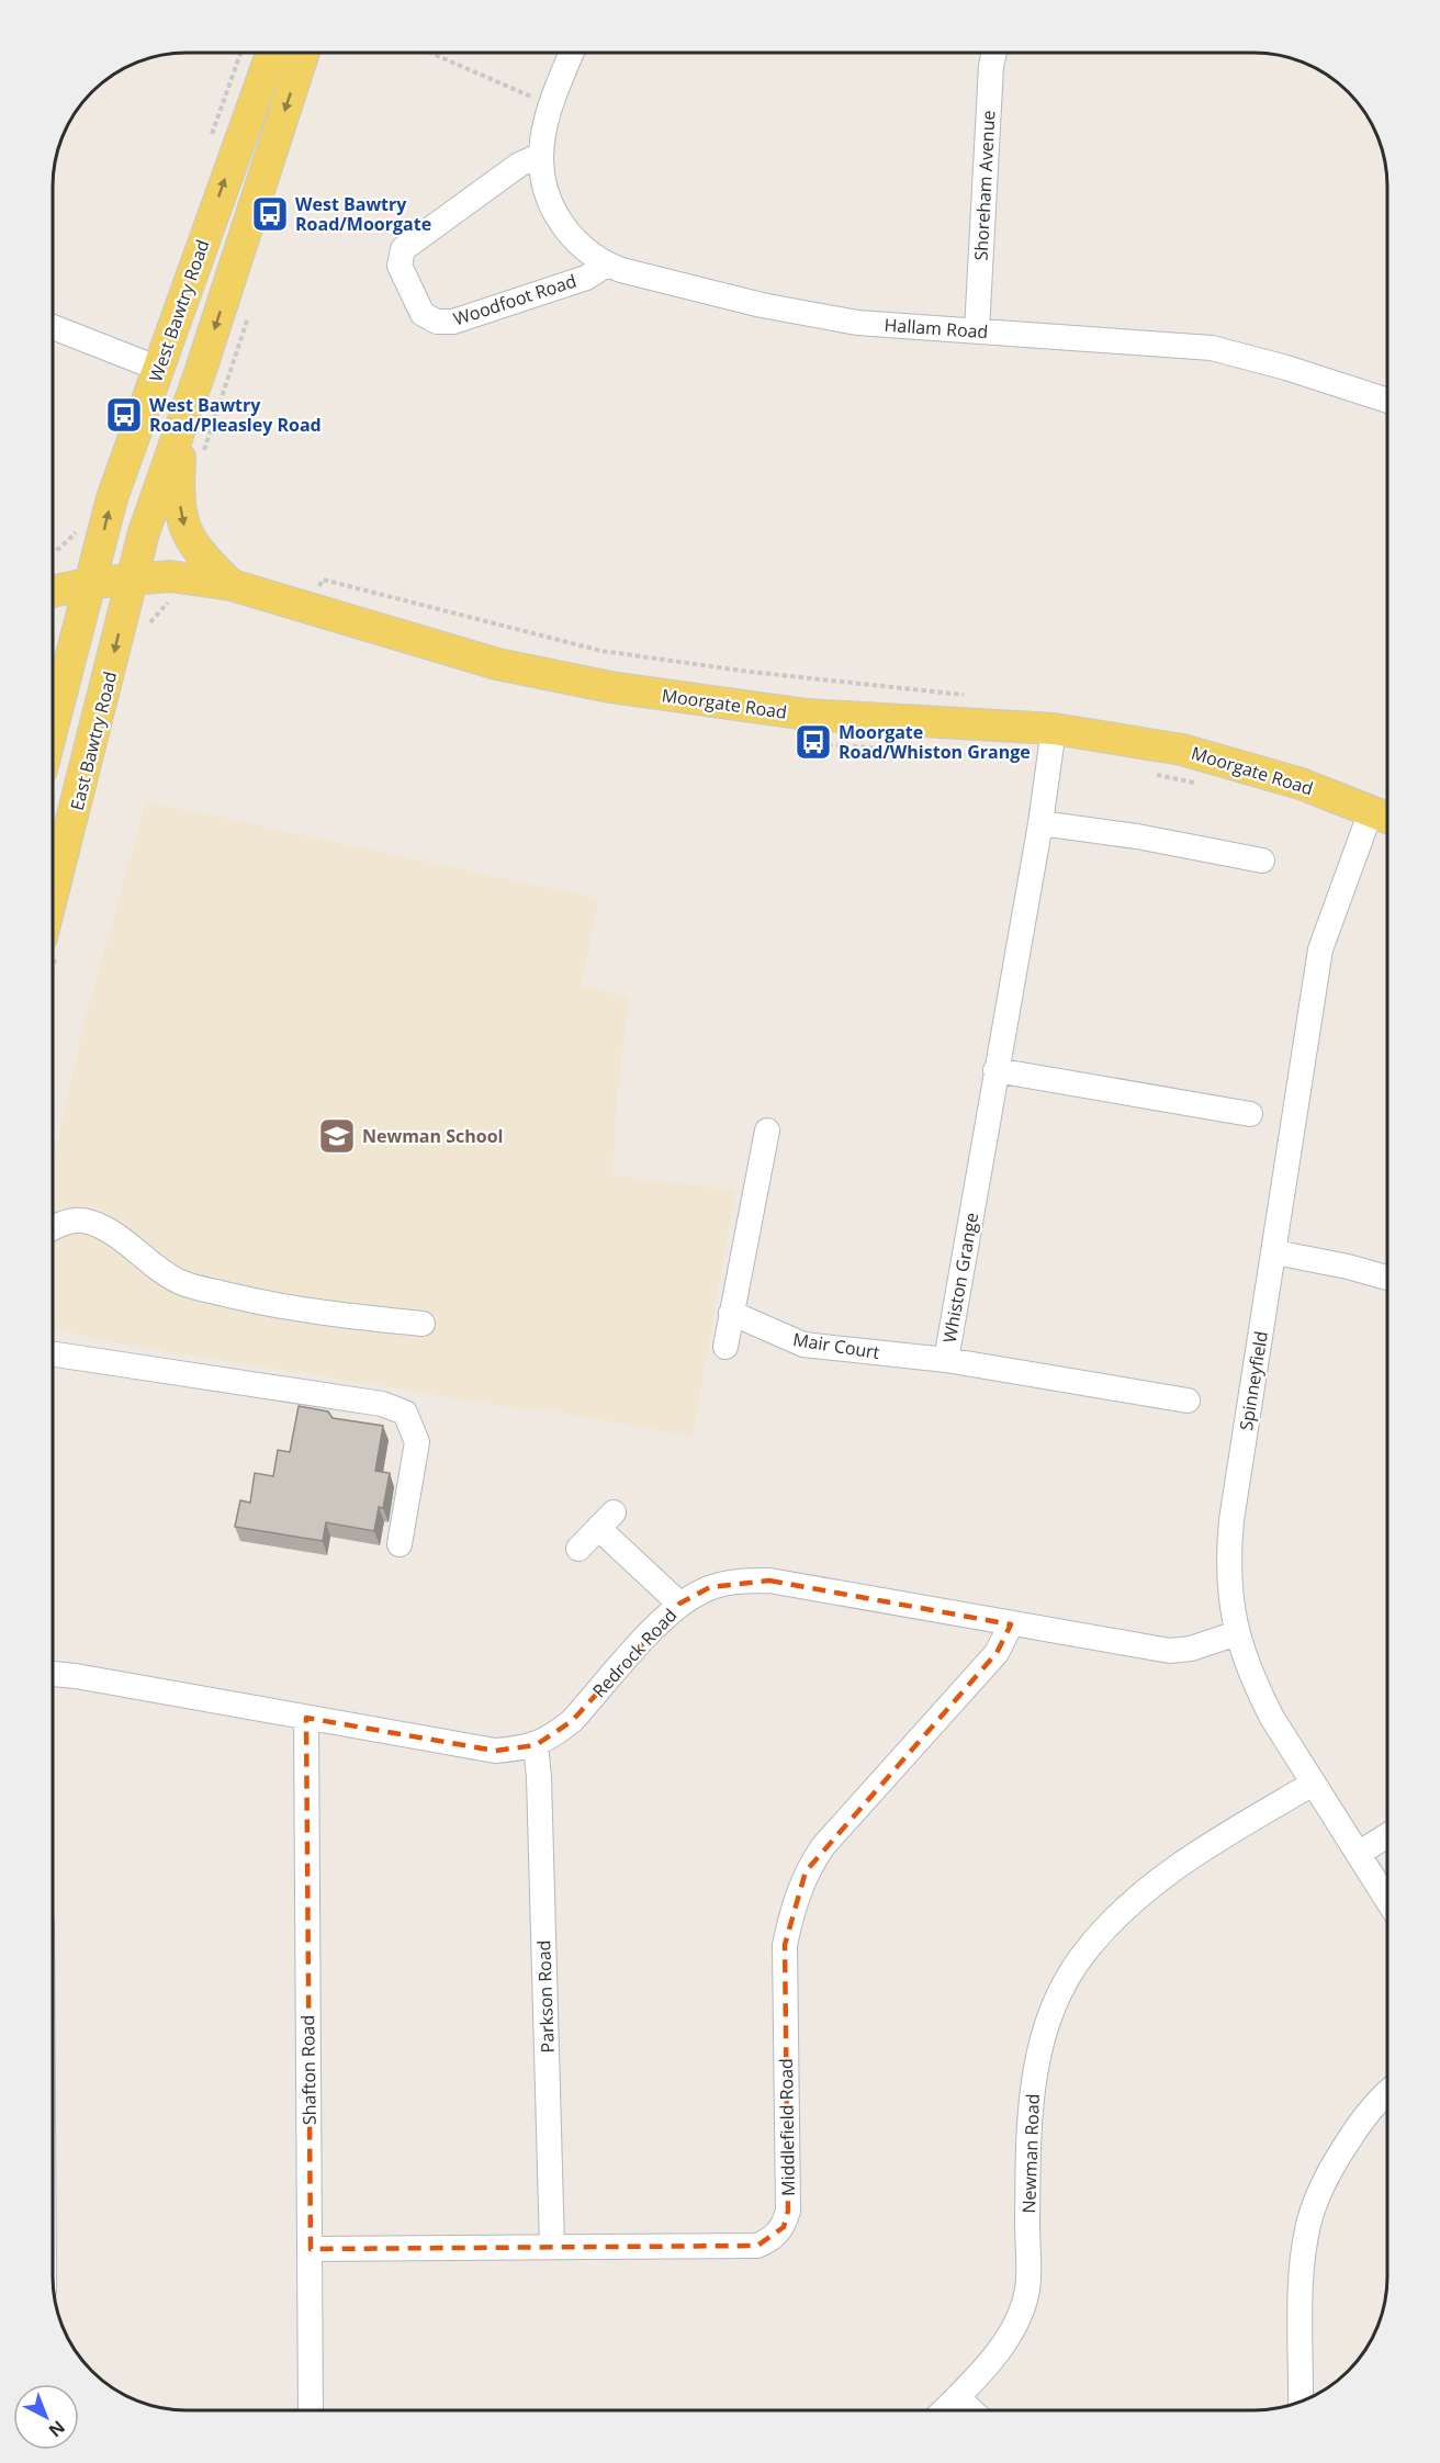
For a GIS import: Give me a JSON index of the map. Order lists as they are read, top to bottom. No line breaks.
{"streets":{"main road":["West Bawtry Road","Moorgate Road","East Bawtry Road"],"street":["Shoreham Avenue","Woodfoot Road","Hallam Road","Whiston Grange","Mair Court","Spinneyfield","Redrock Road","Parkson Road","Shafton Road","Middlefield Road","Newman Road"]},"crossings":[["Shoreham Avenue","Hallam Road"],["Woodfoot Road","Hallam Road"],["West Bawtry Road","Moorgate Road"],["Moorgate Road","East Bawtry Road"],["Moorgate Road","Whiston Grange"],["Moorgate Road","Spinneyfield"],["Whiston Grange","Mair Court"],["Spinneyfield","Redrock Road"],["Spinneyfield","Newman Road"],["Redrock Road","Parkson Road"],["Redrock Road","Shafton Road"],["Redrock Road","Middlefield Road"],["Parkson Road","Middlefield Road"],["Shafton Road","Middlefield Road"]],"places":{"bus stop":["West Bawtry Road/Moorgate","West Bawtry Road/Pleasley Road","Moorgate Road/Whiston Grange"],"school or university":["Newman School"]},"north":"bottom right"}
